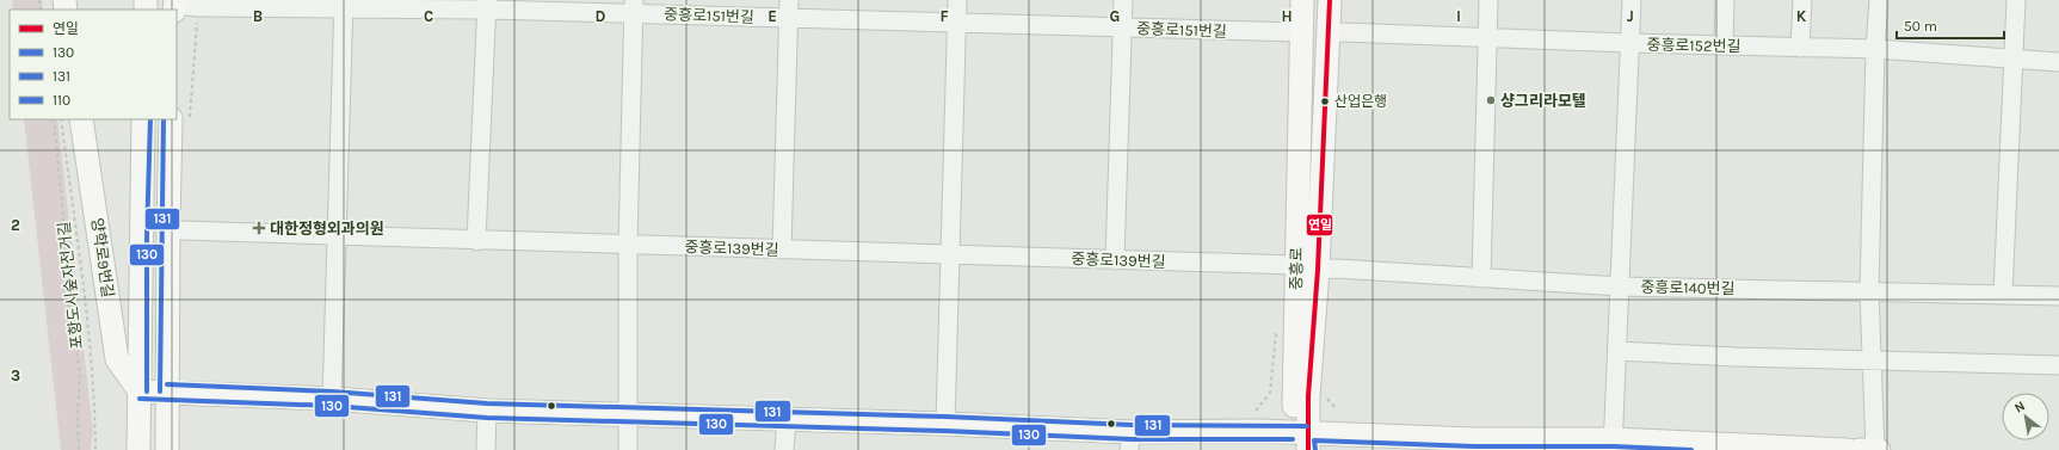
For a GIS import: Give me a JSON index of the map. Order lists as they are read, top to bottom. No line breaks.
{"streets":{"main road":["양학로9번길","중흥로"],"street":["중흥로151번길","중흥로152번길","중흥로139번길","중흥로140번길"],"path":["포항도시숲자전거길"]},"crossings":[["중흥로151번길","중흥로"],["중흥로152번길","중흥로"],["중흥로139번길","중흥로"],["중흥로","중흥로140번길"]],"places":{"other":["샹그리라모텔","산업은행"],"health":["대한정형외과의원"]},"lines":["transit line 연일","transit line 130","transit line 131","transit line 110"],"legend":["연일","130","131","110"],"scale_bar":"50 m","north":"top left","grid":{"columns":["B","C","D","E","F","G","H","I","J","K"],"rows":["2","3"]}}
